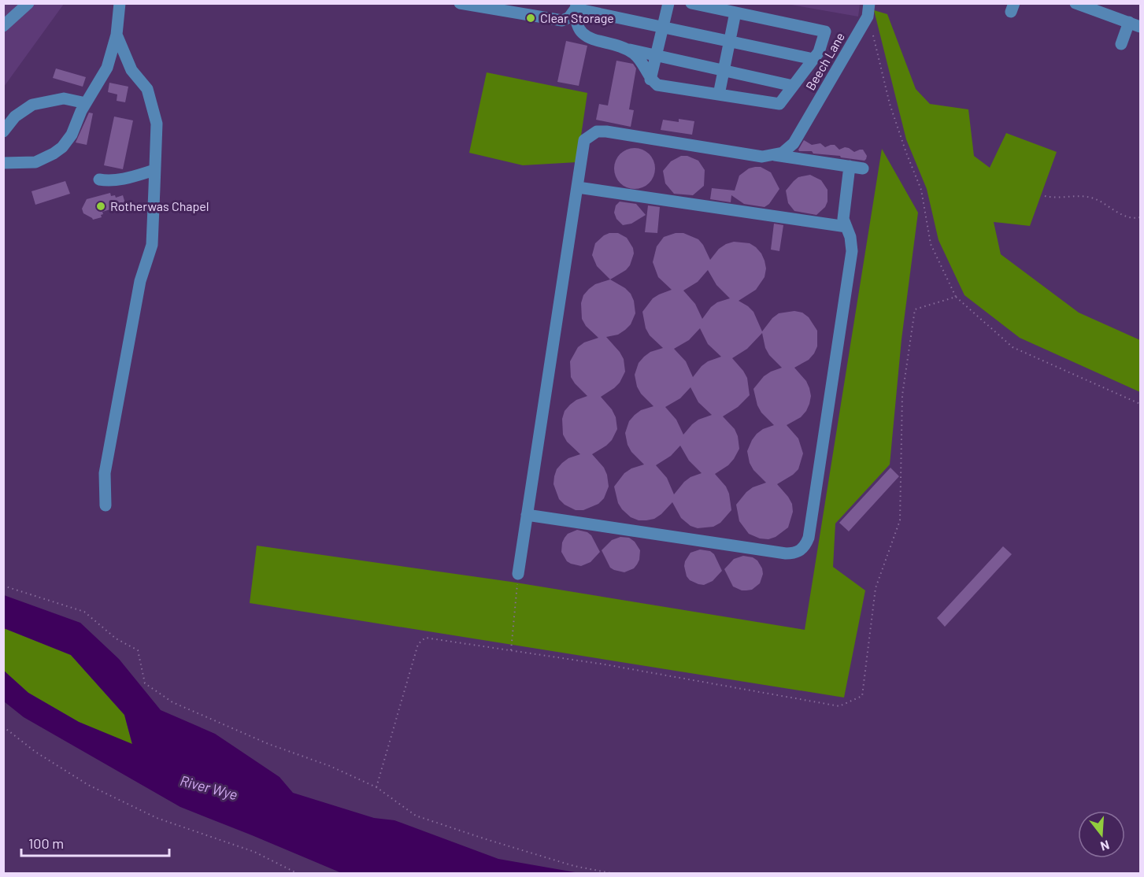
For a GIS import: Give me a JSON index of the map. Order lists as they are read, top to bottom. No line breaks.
{"streets":{"street":["Beech Lane"]},"water":["River Wye"],"places":["Clear Storage","Rotherwas Chapel"],"scale_bar":"100 m","north":"bottom"}
